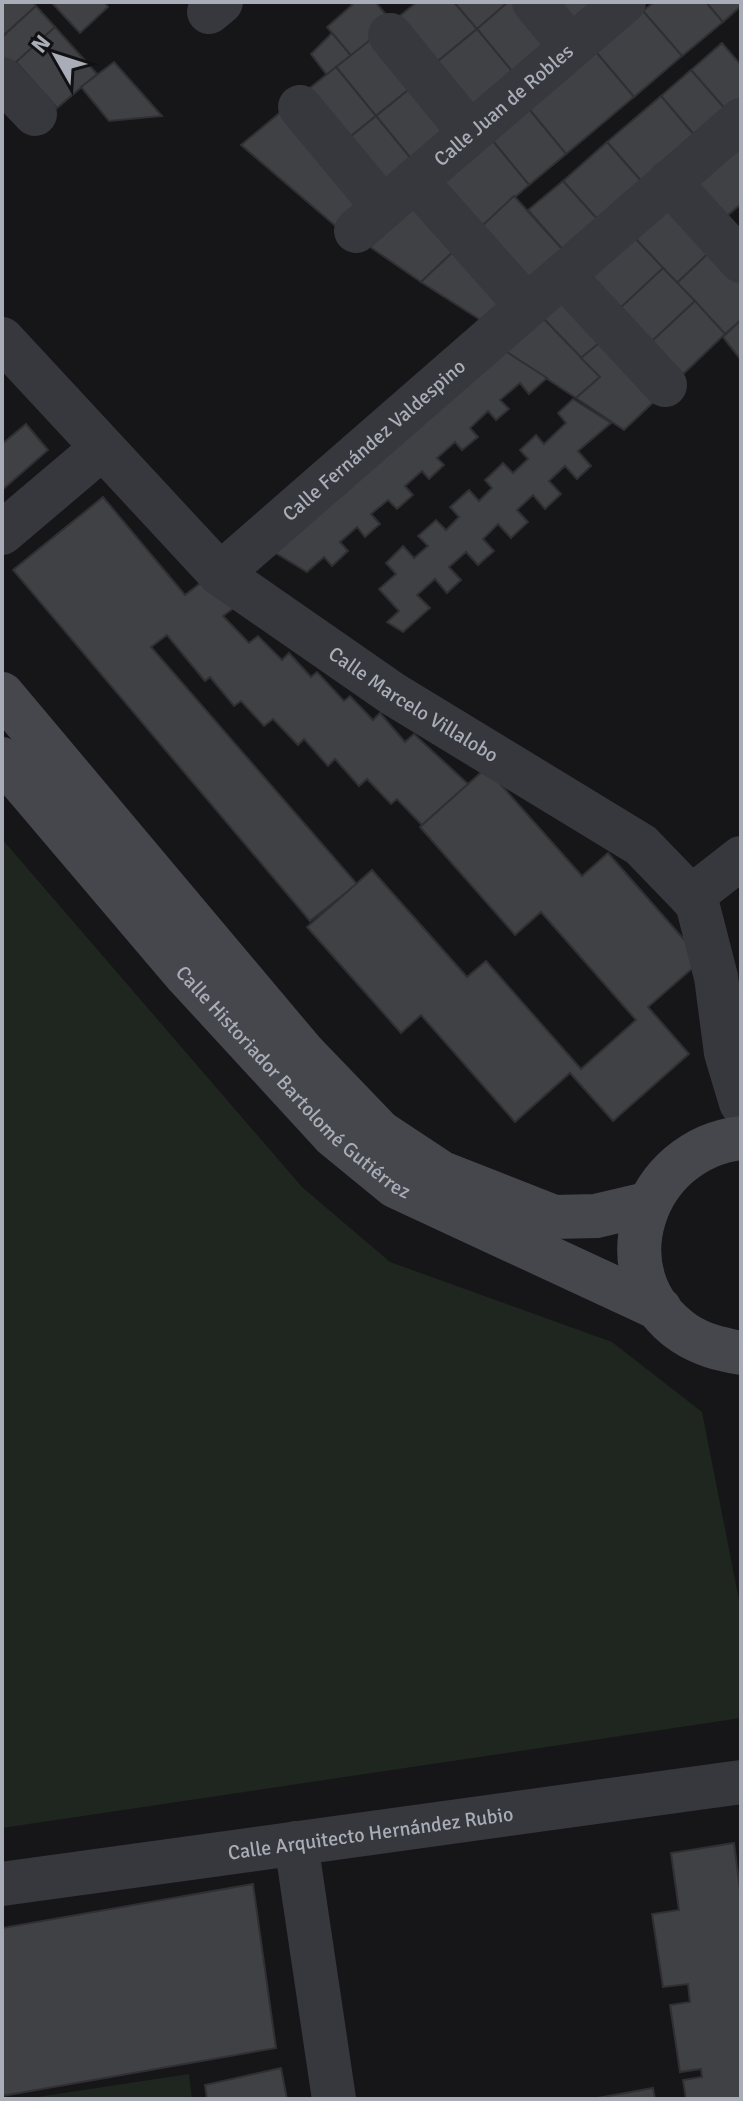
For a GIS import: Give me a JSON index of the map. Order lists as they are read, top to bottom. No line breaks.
{"streets":{"street":["Calle Juan de Robles","Calle Fernández Valdespino","Calle Marcelo Villalobo","Calle Historiador Bartolomé Gutiérrez","Calle Arquitecto Hernández Rubio"]},"crossings":[["Calle Fernández Valdespino","Calle Marcelo Villalobo"]],"north":"top left"}
